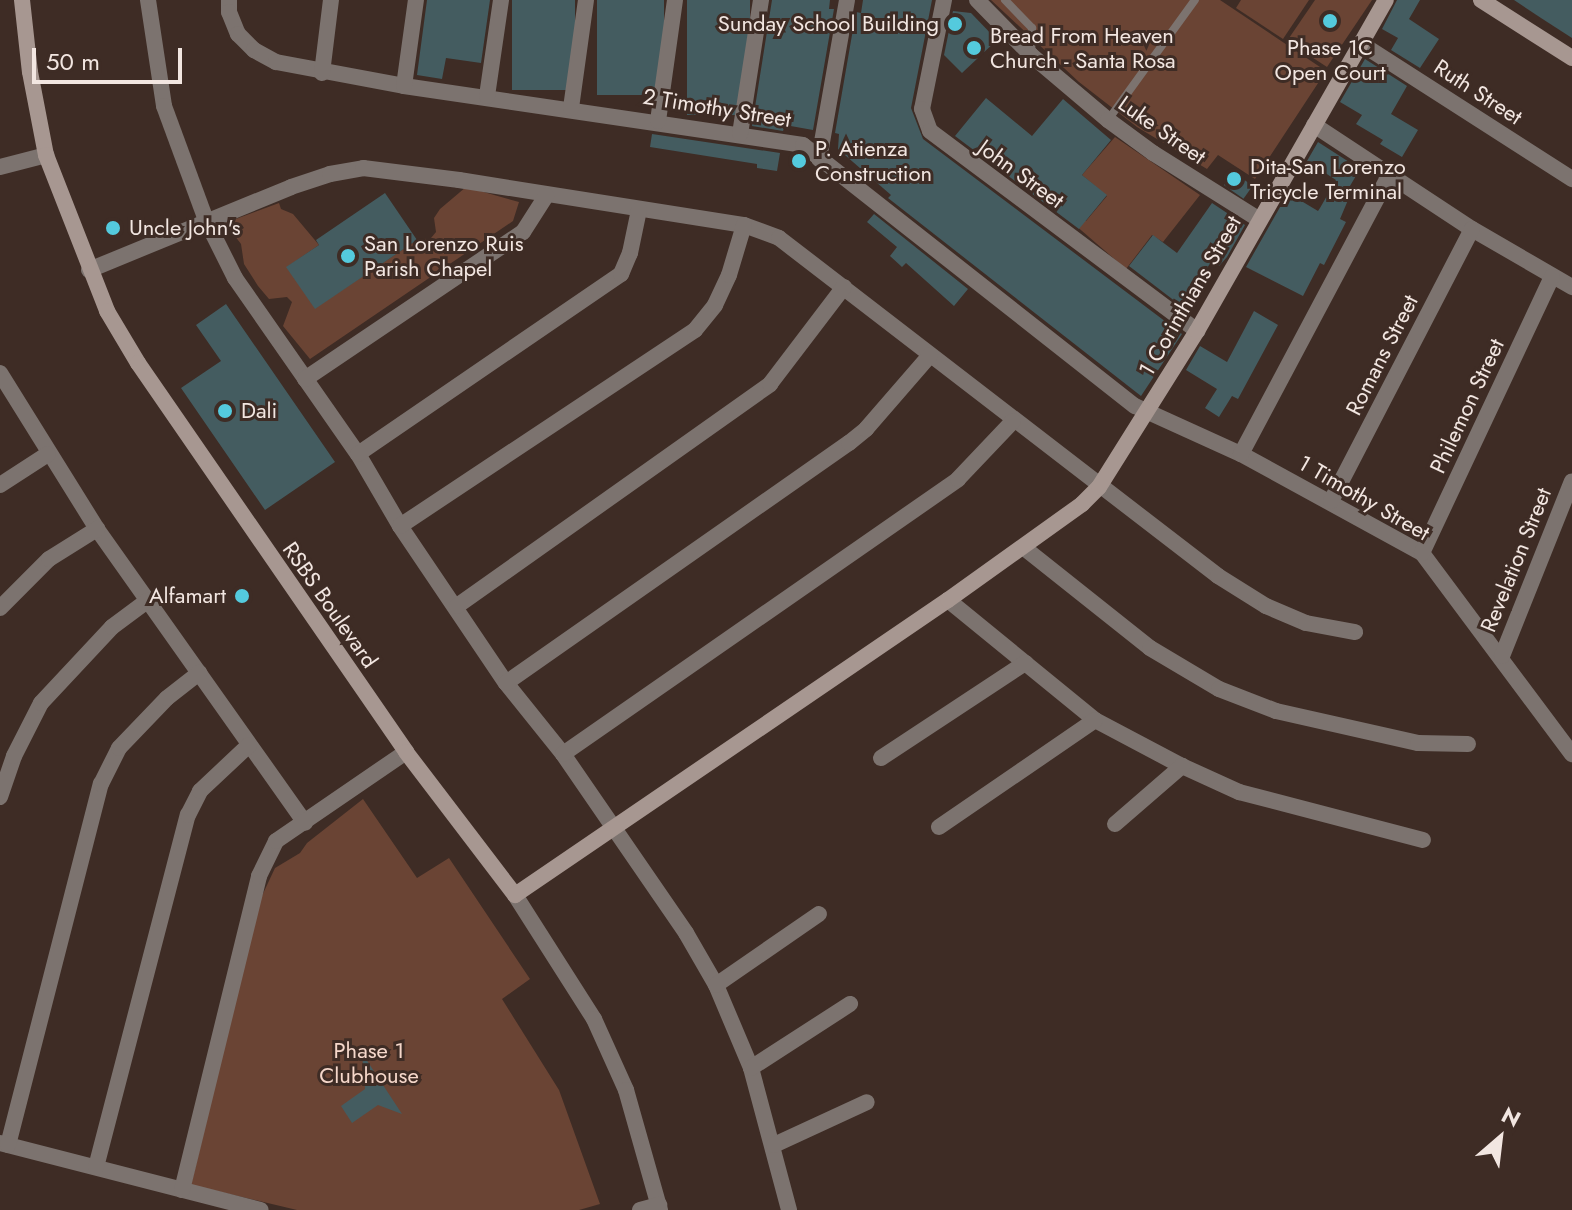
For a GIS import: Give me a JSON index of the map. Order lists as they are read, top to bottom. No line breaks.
{"streets":{"street":["Ruth Street","2 Timothy Street","Luke Street","John Street","1 Corinthians Street","Romans Street","Philemon Street","1 Timothy Street","Revelation Street","RSBS Boulevard"]},"crossings":[["Ruth Street","1 Corinthians Street"],["2 Timothy Street","1 Corinthians Street"],["2 Timothy Street","1 Timothy Street"],["Luke Street","1 Corinthians Street"],["John Street","1 Corinthians Street"],["1 Corinthians Street","1 Timothy Street"],["1 Corinthians Street","RSBS Boulevard"],["Romans Street","1 Timothy Street"],["Philemon Street","1 Timothy Street"],["1 Timothy Street","Revelation Street"]],"parks":["Phase 1 Clubhouse"],"places":["Phase 1C Open Court","Sunday School Building","Bread From Heaven Church - Santa Rosa","P. Atienza Construction","Dita-San Lorenzo Tricycle Terminal","Uncle John's","San Lorenzo Ruis Parish Chapel","Dali","Alfamart"],"scale_bar":"50 m","north":"top right"}
